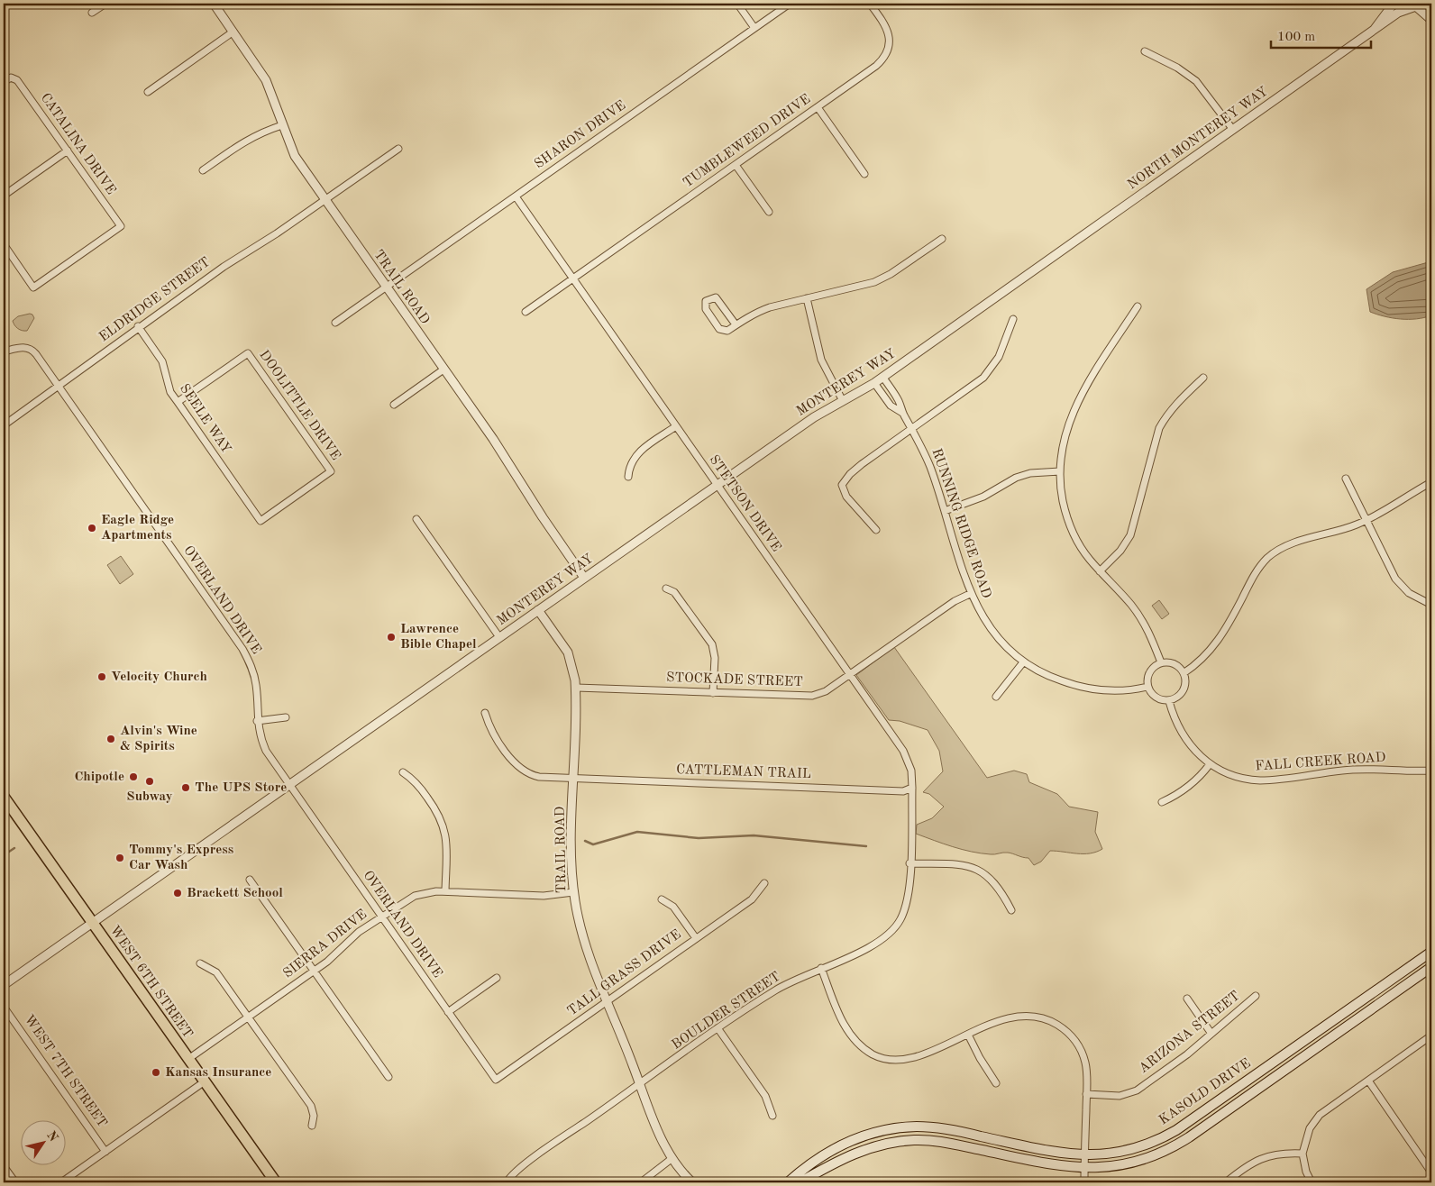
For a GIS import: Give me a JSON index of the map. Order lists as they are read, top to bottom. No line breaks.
{"streets":{"main road":["WEST 6TH STREET","KASOLD DRIVE"],"street":["SHARON DRIVE","NORTH MONTEREY WAY","TUMBLEWEED DRIVE","CATALINA DRIVE","TRAIL ROAD","ELDRIDGE STREET","MONTEREY WAY","DOOLITTLE DRIVE","SEELE WAY","STETSON DRIVE","RUNNING RIDGE ROAD","OVERLAND DRIVE","STOCKADE STREET","FALL CREEK ROAD","CATTLEMAN TRAIL","SIERRA DRIVE","TALL GRASS DRIVE","BOULDER STREET","ARIZONA STREET","WEST 7TH STREET"]},"crossings":[["SHARON DRIVE","TRAIL ROAD"],["SHARON DRIVE","STETSON DRIVE"],["NORTH MONTEREY WAY","MONTEREY WAY"],["TUMBLEWEED DRIVE","STETSON DRIVE"],["TRAIL ROAD","ELDRIDGE STREET"],["TRAIL ROAD","MONTEREY WAY"],["TRAIL ROAD","STOCKADE STREET"],["TRAIL ROAD","CATTLEMAN TRAIL"],["TRAIL ROAD","SIERRA DRIVE"],["TRAIL ROAD","TALL GRASS DRIVE"],["TRAIL ROAD","BOULDER STREET"],["ELDRIDGE STREET","SEELE WAY"],["ELDRIDGE STREET","OVERLAND DRIVE"],["MONTEREY WAY","STETSON DRIVE"],["MONTEREY WAY","RUNNING RIDGE ROAD"],["MONTEREY WAY","OVERLAND DRIVE"],["MONTEREY WAY","WEST 6TH STREET"],["DOOLITTLE DRIVE","SEELE WAY"],["STETSON DRIVE","STOCKADE STREET"],["STETSON DRIVE","CATTLEMAN TRAIL"],["STETSON DRIVE","BOULDER STREET"],["RUNNING RIDGE ROAD","STOCKADE STREET"],["RUNNING RIDGE ROAD","FALL CREEK ROAD"],["OVERLAND DRIVE","SIERRA DRIVE"],["OVERLAND DRIVE","TALL GRASS DRIVE"],["SIERRA DRIVE","WEST 6TH STREET"]],"places":["Eagle Ridge Apartments","Lawrence Bible Chapel","Velocity Church","Alvin's Wine & Spirits","Chipotle","Subway","The UPS Store","Tommy's Express Car Wash","Brackett School","Kansas Insurance"],"scale_bar":"100 m","north":"top right"}
